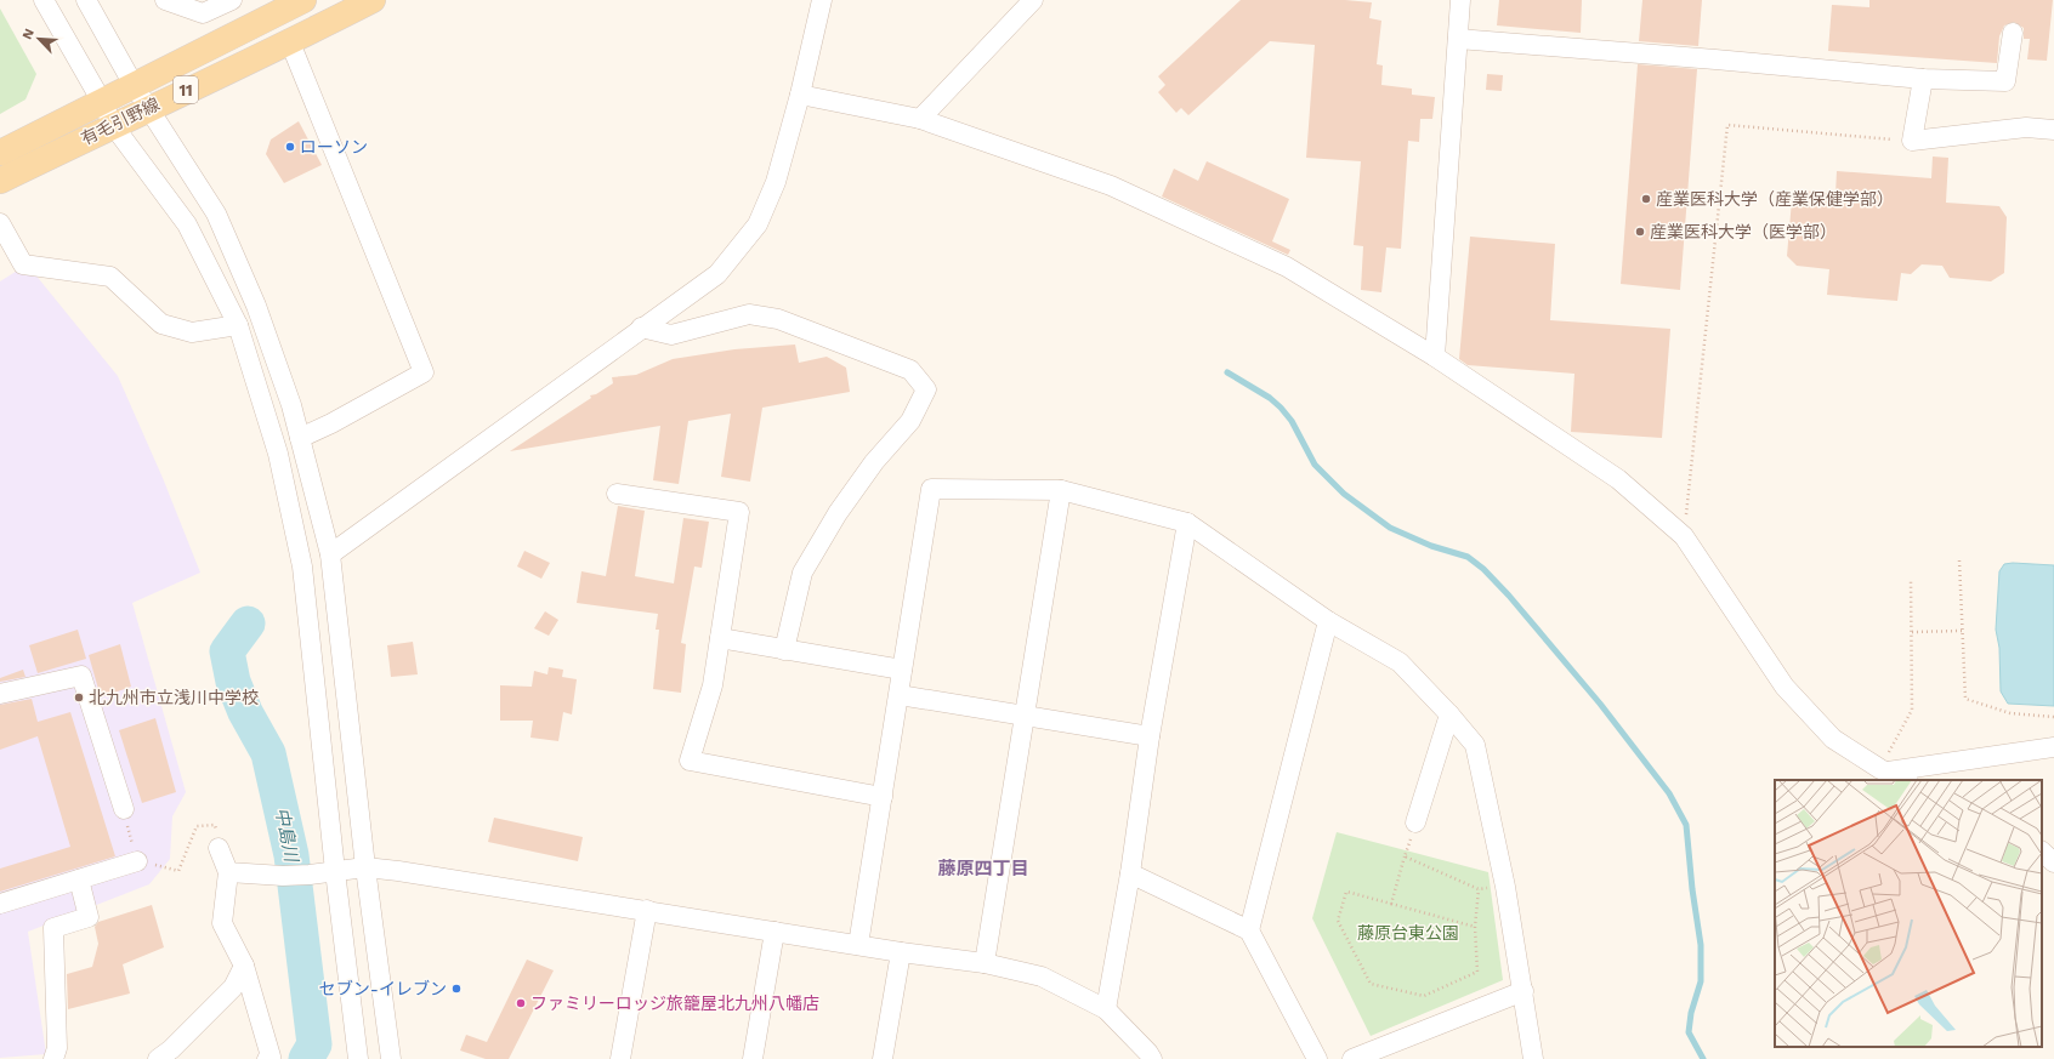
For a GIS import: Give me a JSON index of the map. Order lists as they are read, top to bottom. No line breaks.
{"streets":{"main road":["11","有毛引野線"]},"districts":["藤原四丁目"],"water":["中島川"],"parks":["藤原台東公園"],"places":["ローソン","産業医科大学（産業保健学部）","産業医科大学（医学部）","北九州市立浅川中学校","セブン-イレブン","ファミリーロッジ旅籠屋北九州八幡店"],"north":"top left"}
